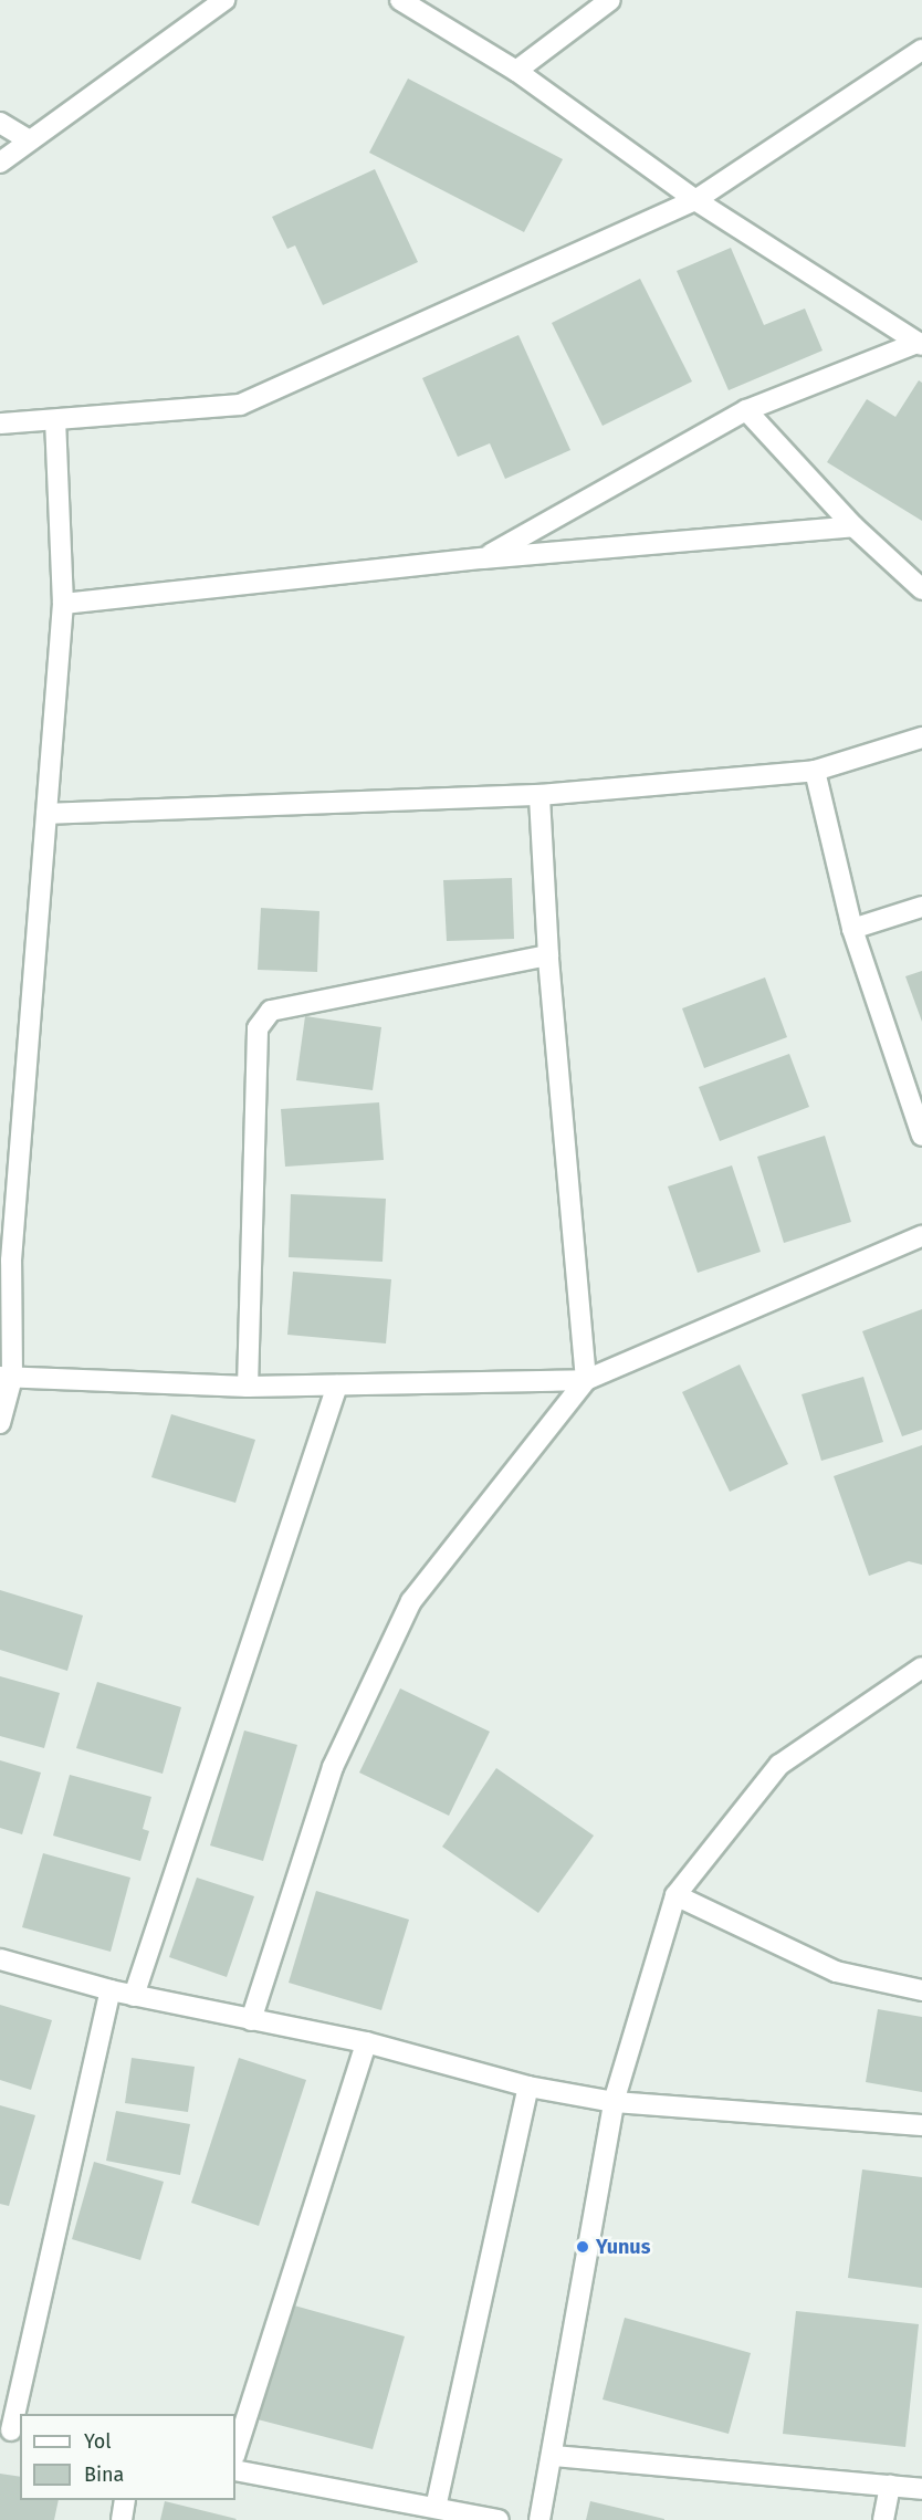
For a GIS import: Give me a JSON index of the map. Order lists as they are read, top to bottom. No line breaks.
{"places":["Yunus"],"legend":["Yol","Bina"]}
